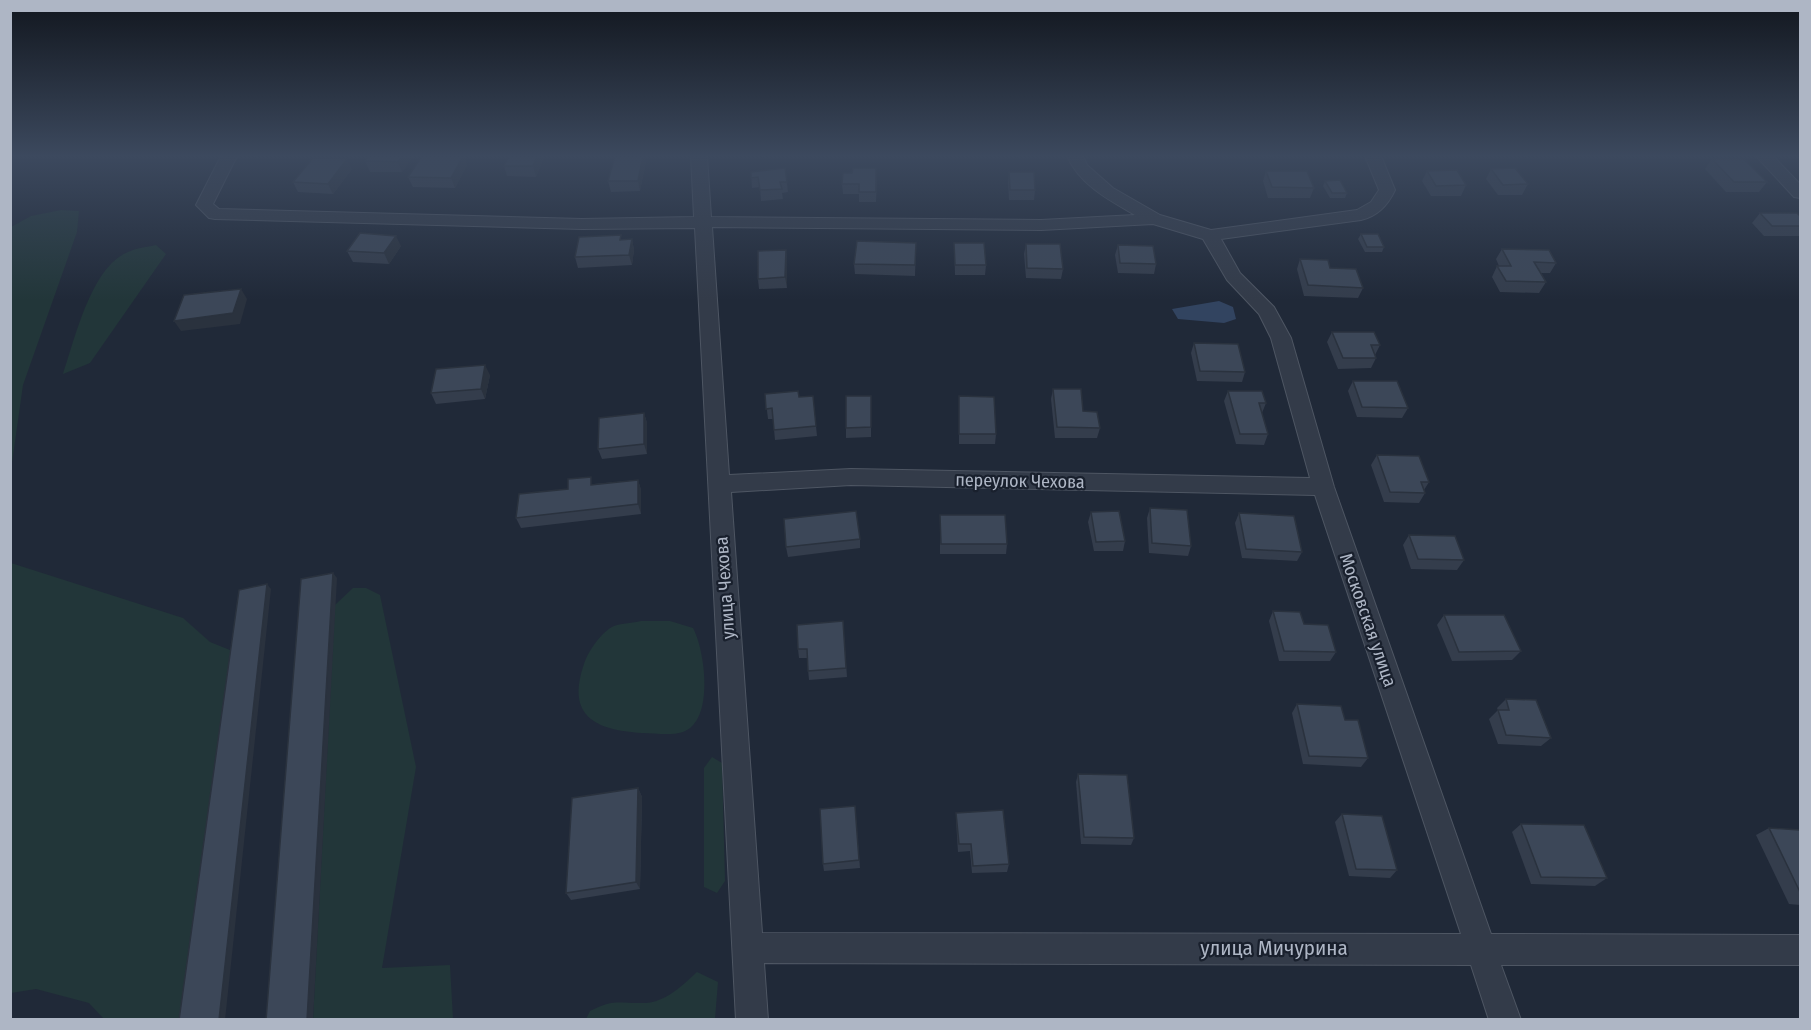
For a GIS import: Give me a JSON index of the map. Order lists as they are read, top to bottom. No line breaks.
{"streets":{"street":["переулок Чехова","улица Чехова","Московская улица","улица Мичурина"]},"crossings":[["переулок Чехова","улица Чехова"],["переулок Чехова","Московская улица"],["улица Чехова","улица Мичурина"],["Московская улица","улица Мичурина"]]}
